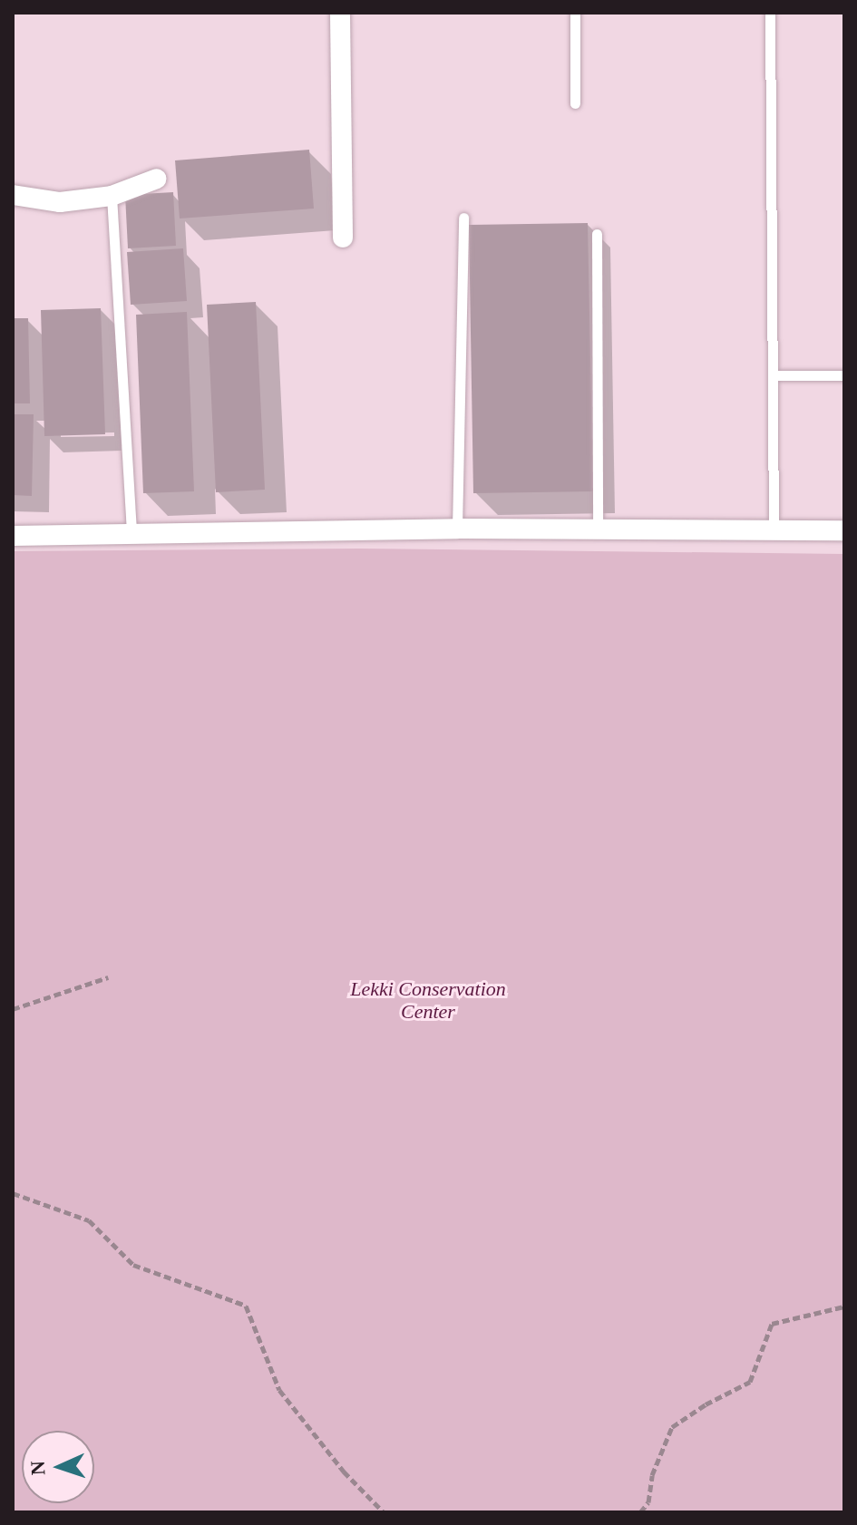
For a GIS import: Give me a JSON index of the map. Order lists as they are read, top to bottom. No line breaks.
{"parks":["Lekki Conservation Center"],"north":"left"}
